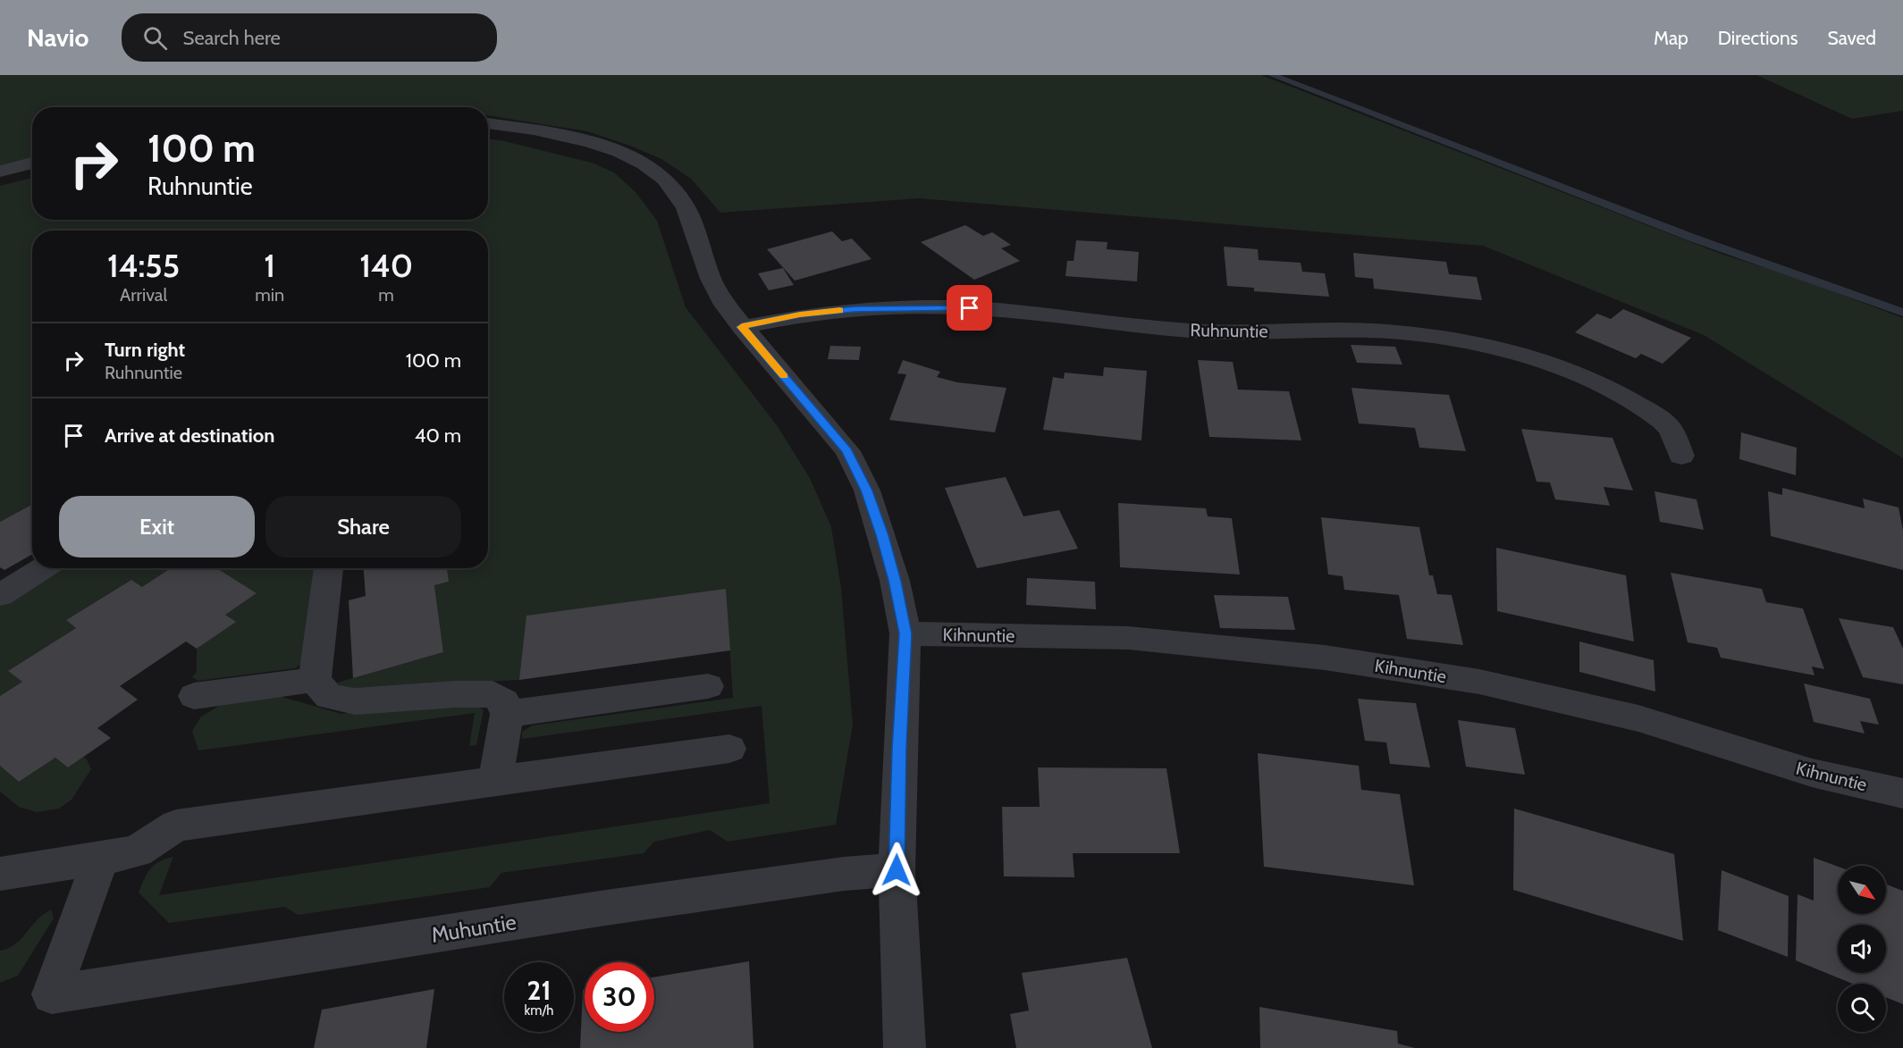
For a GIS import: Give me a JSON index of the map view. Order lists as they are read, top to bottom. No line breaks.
{"streets":{"street":["Ruhnuntie","Kihnuntie","Muhuntie"]},"north":"bottom right","page":{"header":"Navio","search":"Search here","nav":["Map","Directions","Saved"],"turn":["100 m","Ruhnuntie"],"eta":["14:55","Arrival","1","min","140","m"],"list":[{"name":"Turn right","note":"Ruhnuntie","value":"100 m"},{"name":"Arrive at destination","value":"40 m"}],"buttons":["Exit","Share"],"speed":"21 km/h","limit":"30"}}
